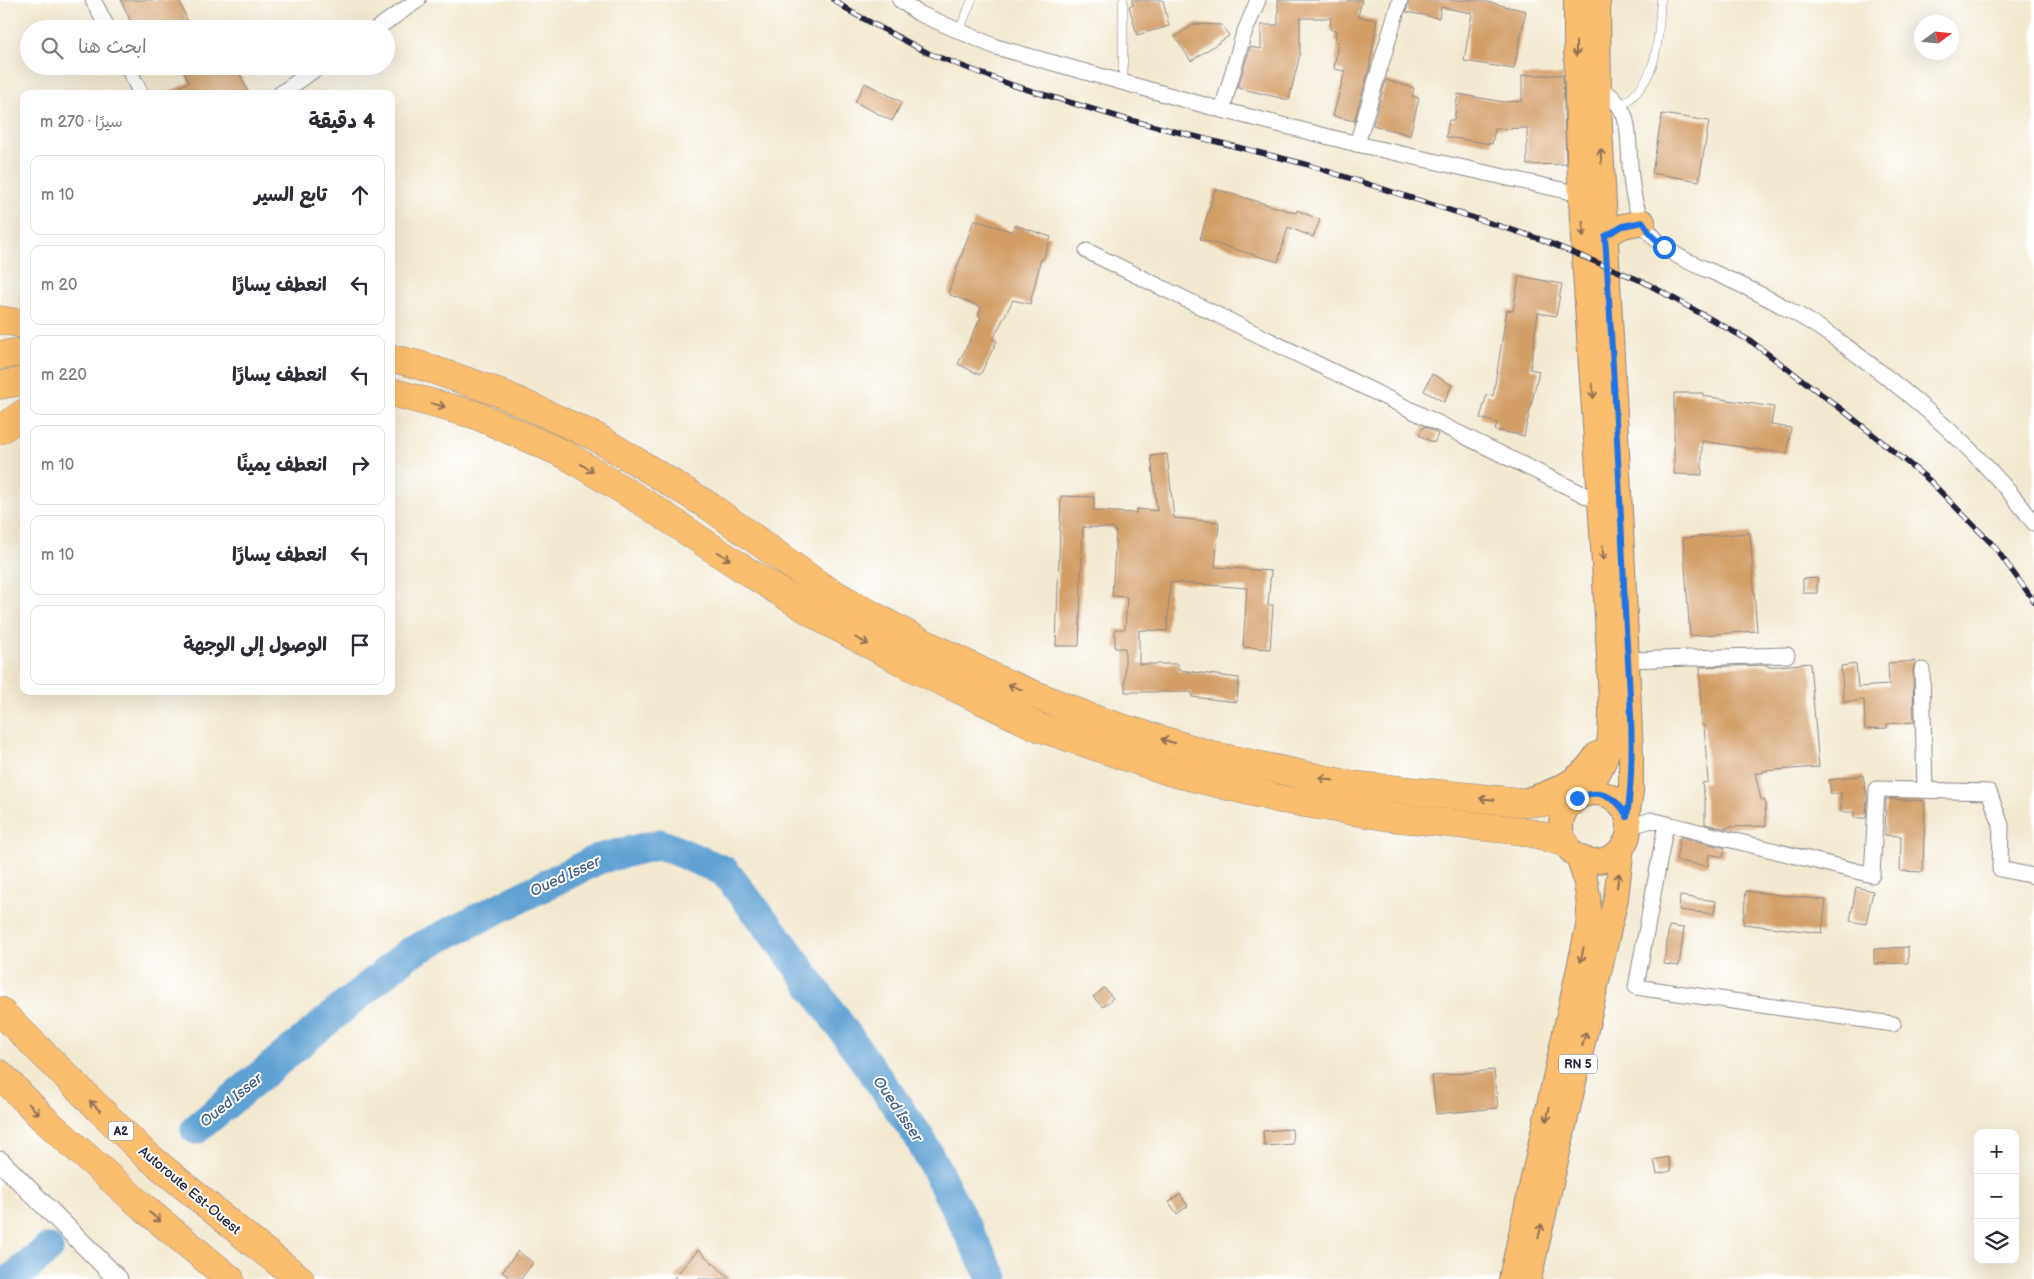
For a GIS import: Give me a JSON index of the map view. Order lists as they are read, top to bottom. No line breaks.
{"streets":{"highway":["A2","Autoroute Est-Ouest"],"main road":["RN 5"]},"water":["Oued Isser"],"north":"right","page":{"search":"ابحث هنا","heading":["4 دقيقة","سيرًا · 270 m"],"list":[["تابع السير","10 m"],["انعطف يسارًا","20 m"],["انعطف يسارًا","220 m"],["انعطف يمينًا","10 m"],["انعطف يسارًا","10 m"],"الوصول إلى الوجهة"],"map_buttons":["+","−"]}}
